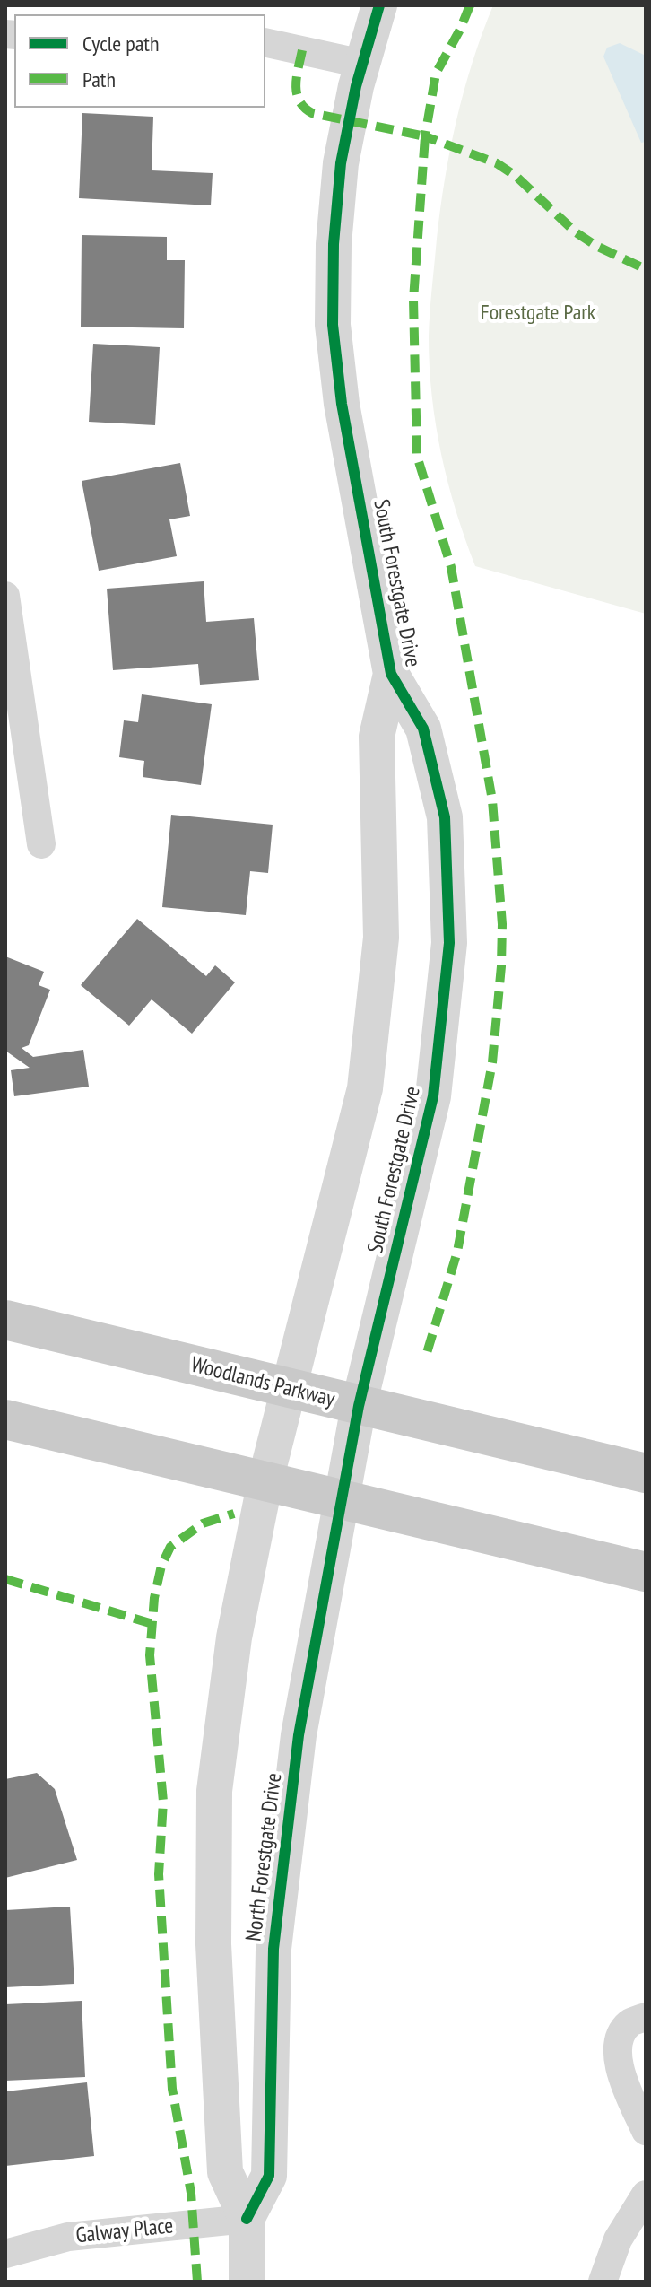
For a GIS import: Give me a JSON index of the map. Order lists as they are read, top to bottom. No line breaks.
{"streets":{"main road":["Woodlands Parkway"],"street":["South Forestgate Drive","North Forestgate Drive","Galway Place"]},"crossings":[["South Forestgate Drive","Woodlands Parkway"],["South Forestgate Drive","North Forestgate Drive"],["Woodlands Parkway","North Forestgate Drive"],["North Forestgate Drive","Galway Place"]],"parks":["Forestgate Park"],"legend":["Cycle path","Path"]}
